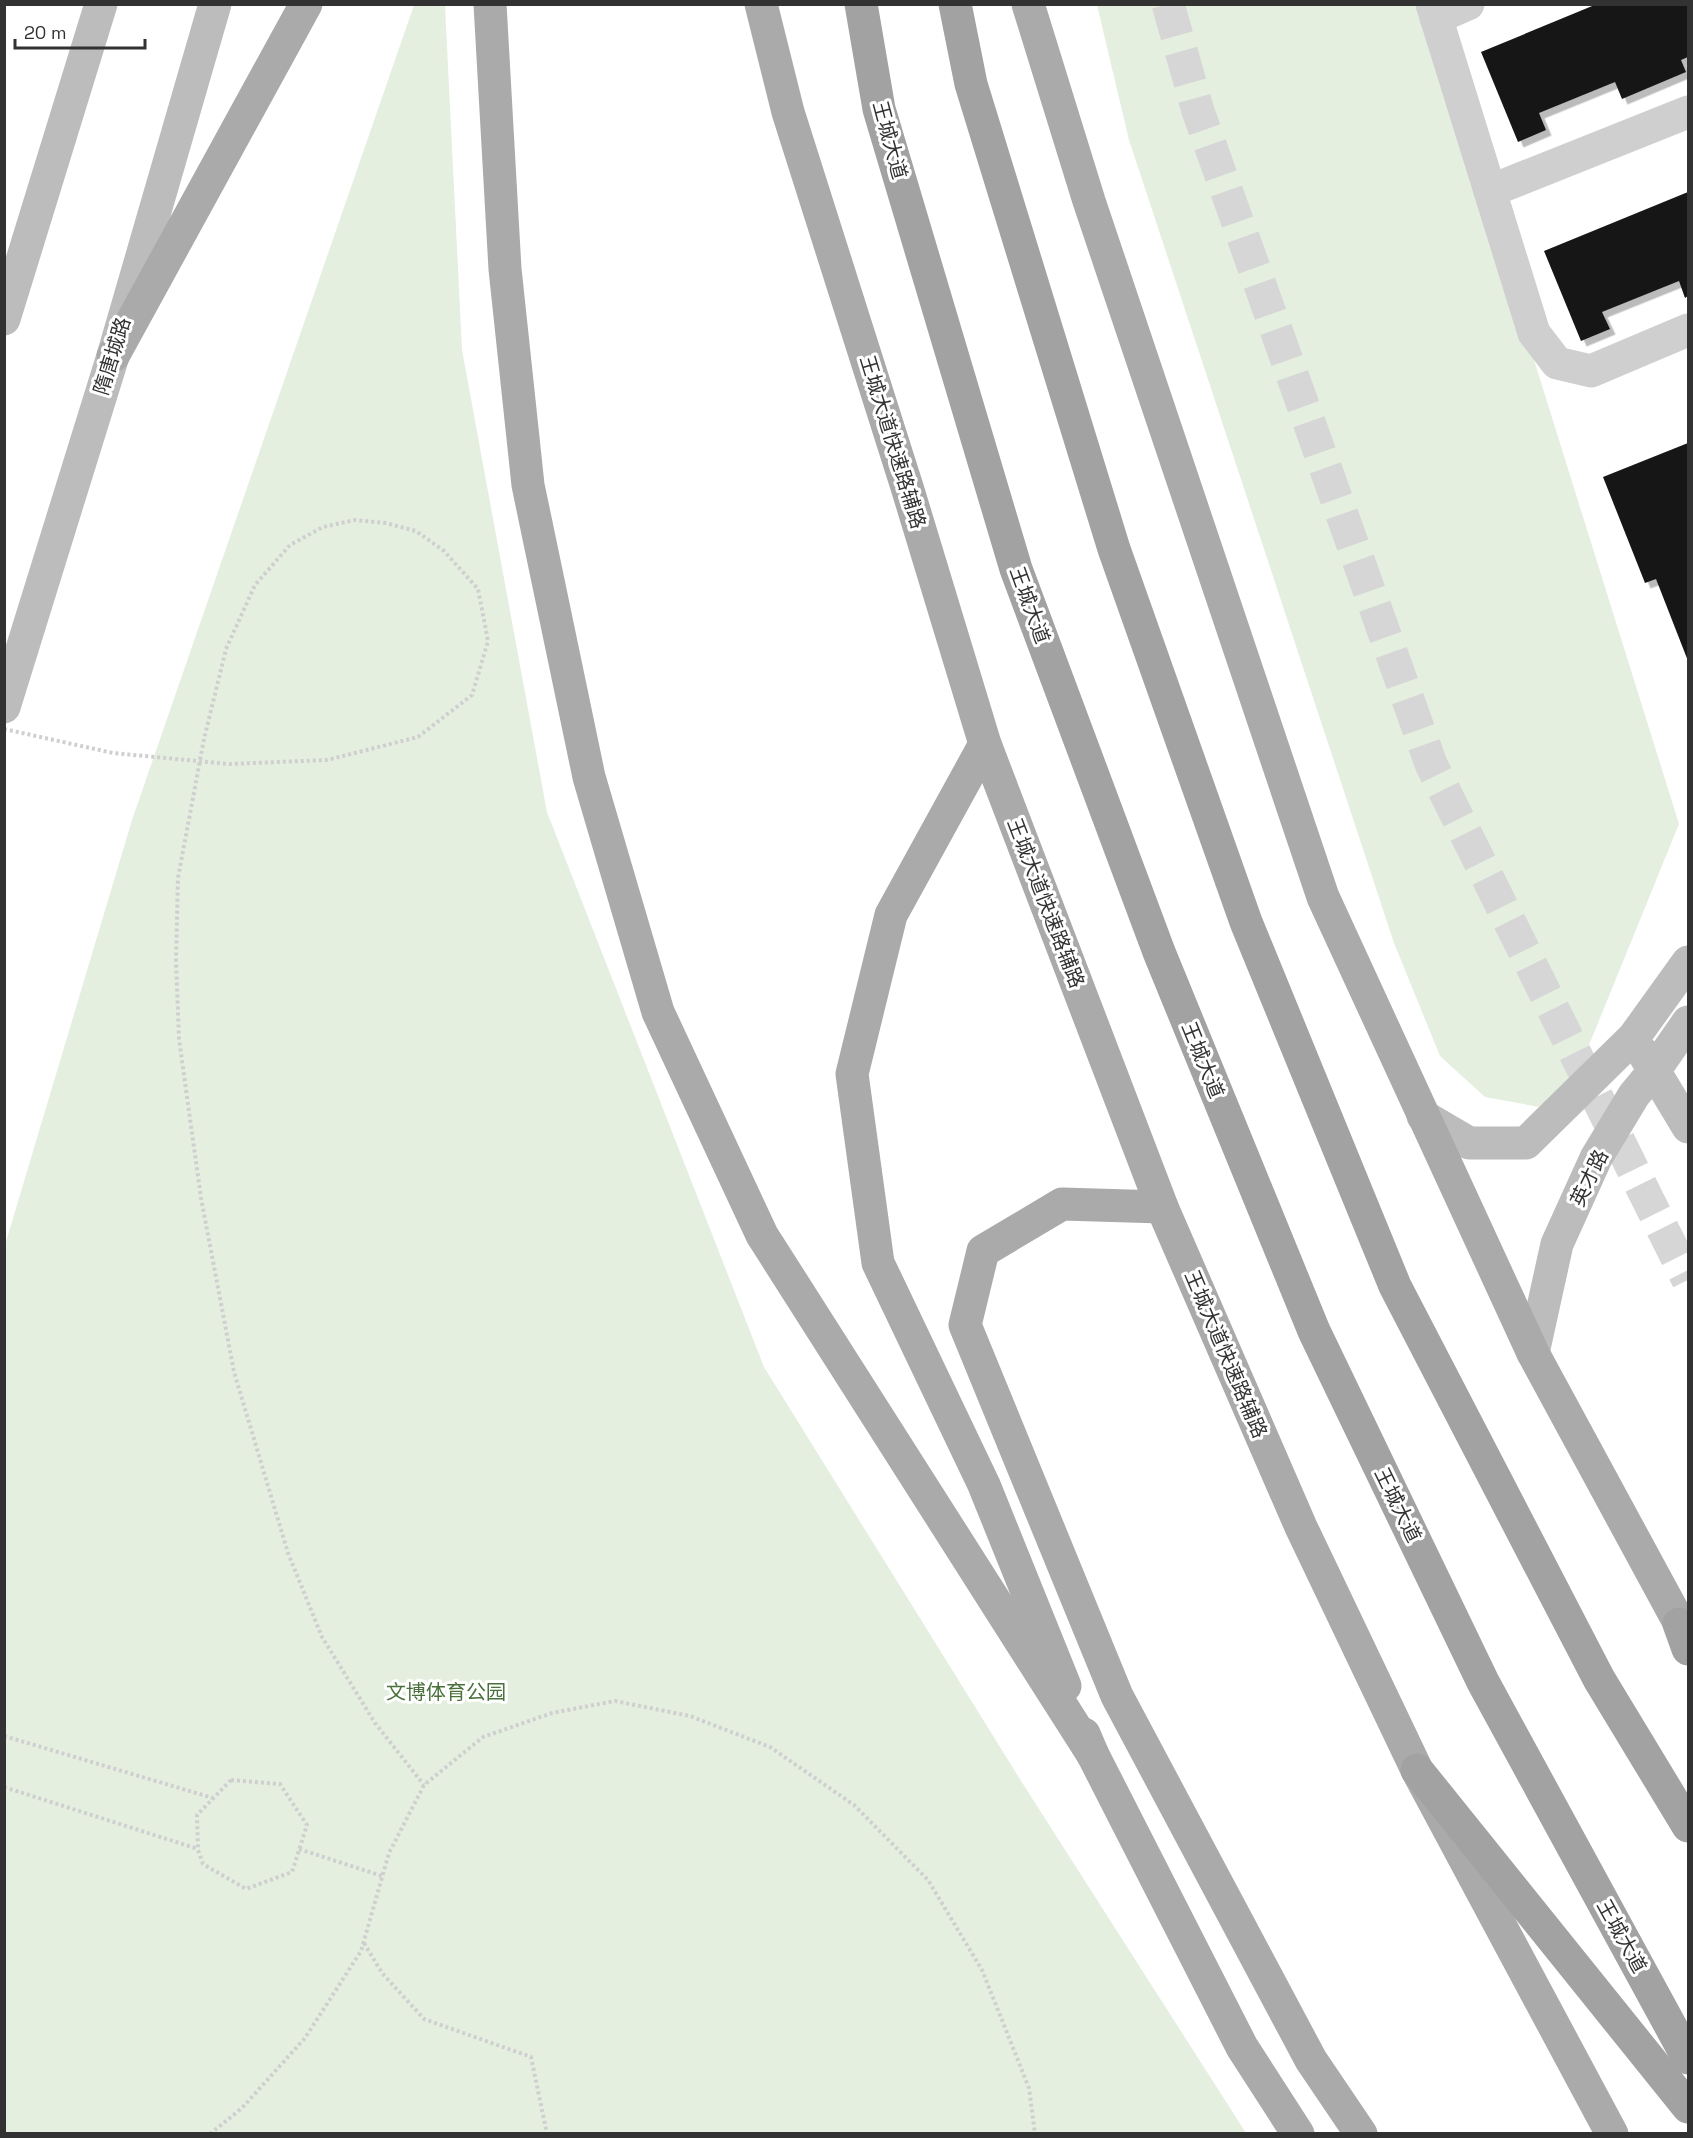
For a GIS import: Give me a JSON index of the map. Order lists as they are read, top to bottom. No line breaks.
{"streets":{"highway":["王城大道"],"main road":["隋唐城路","王城大道快速路辅路","英才路"]},"parks":["文博体育公园"],"scale_bar":"20 m"}
